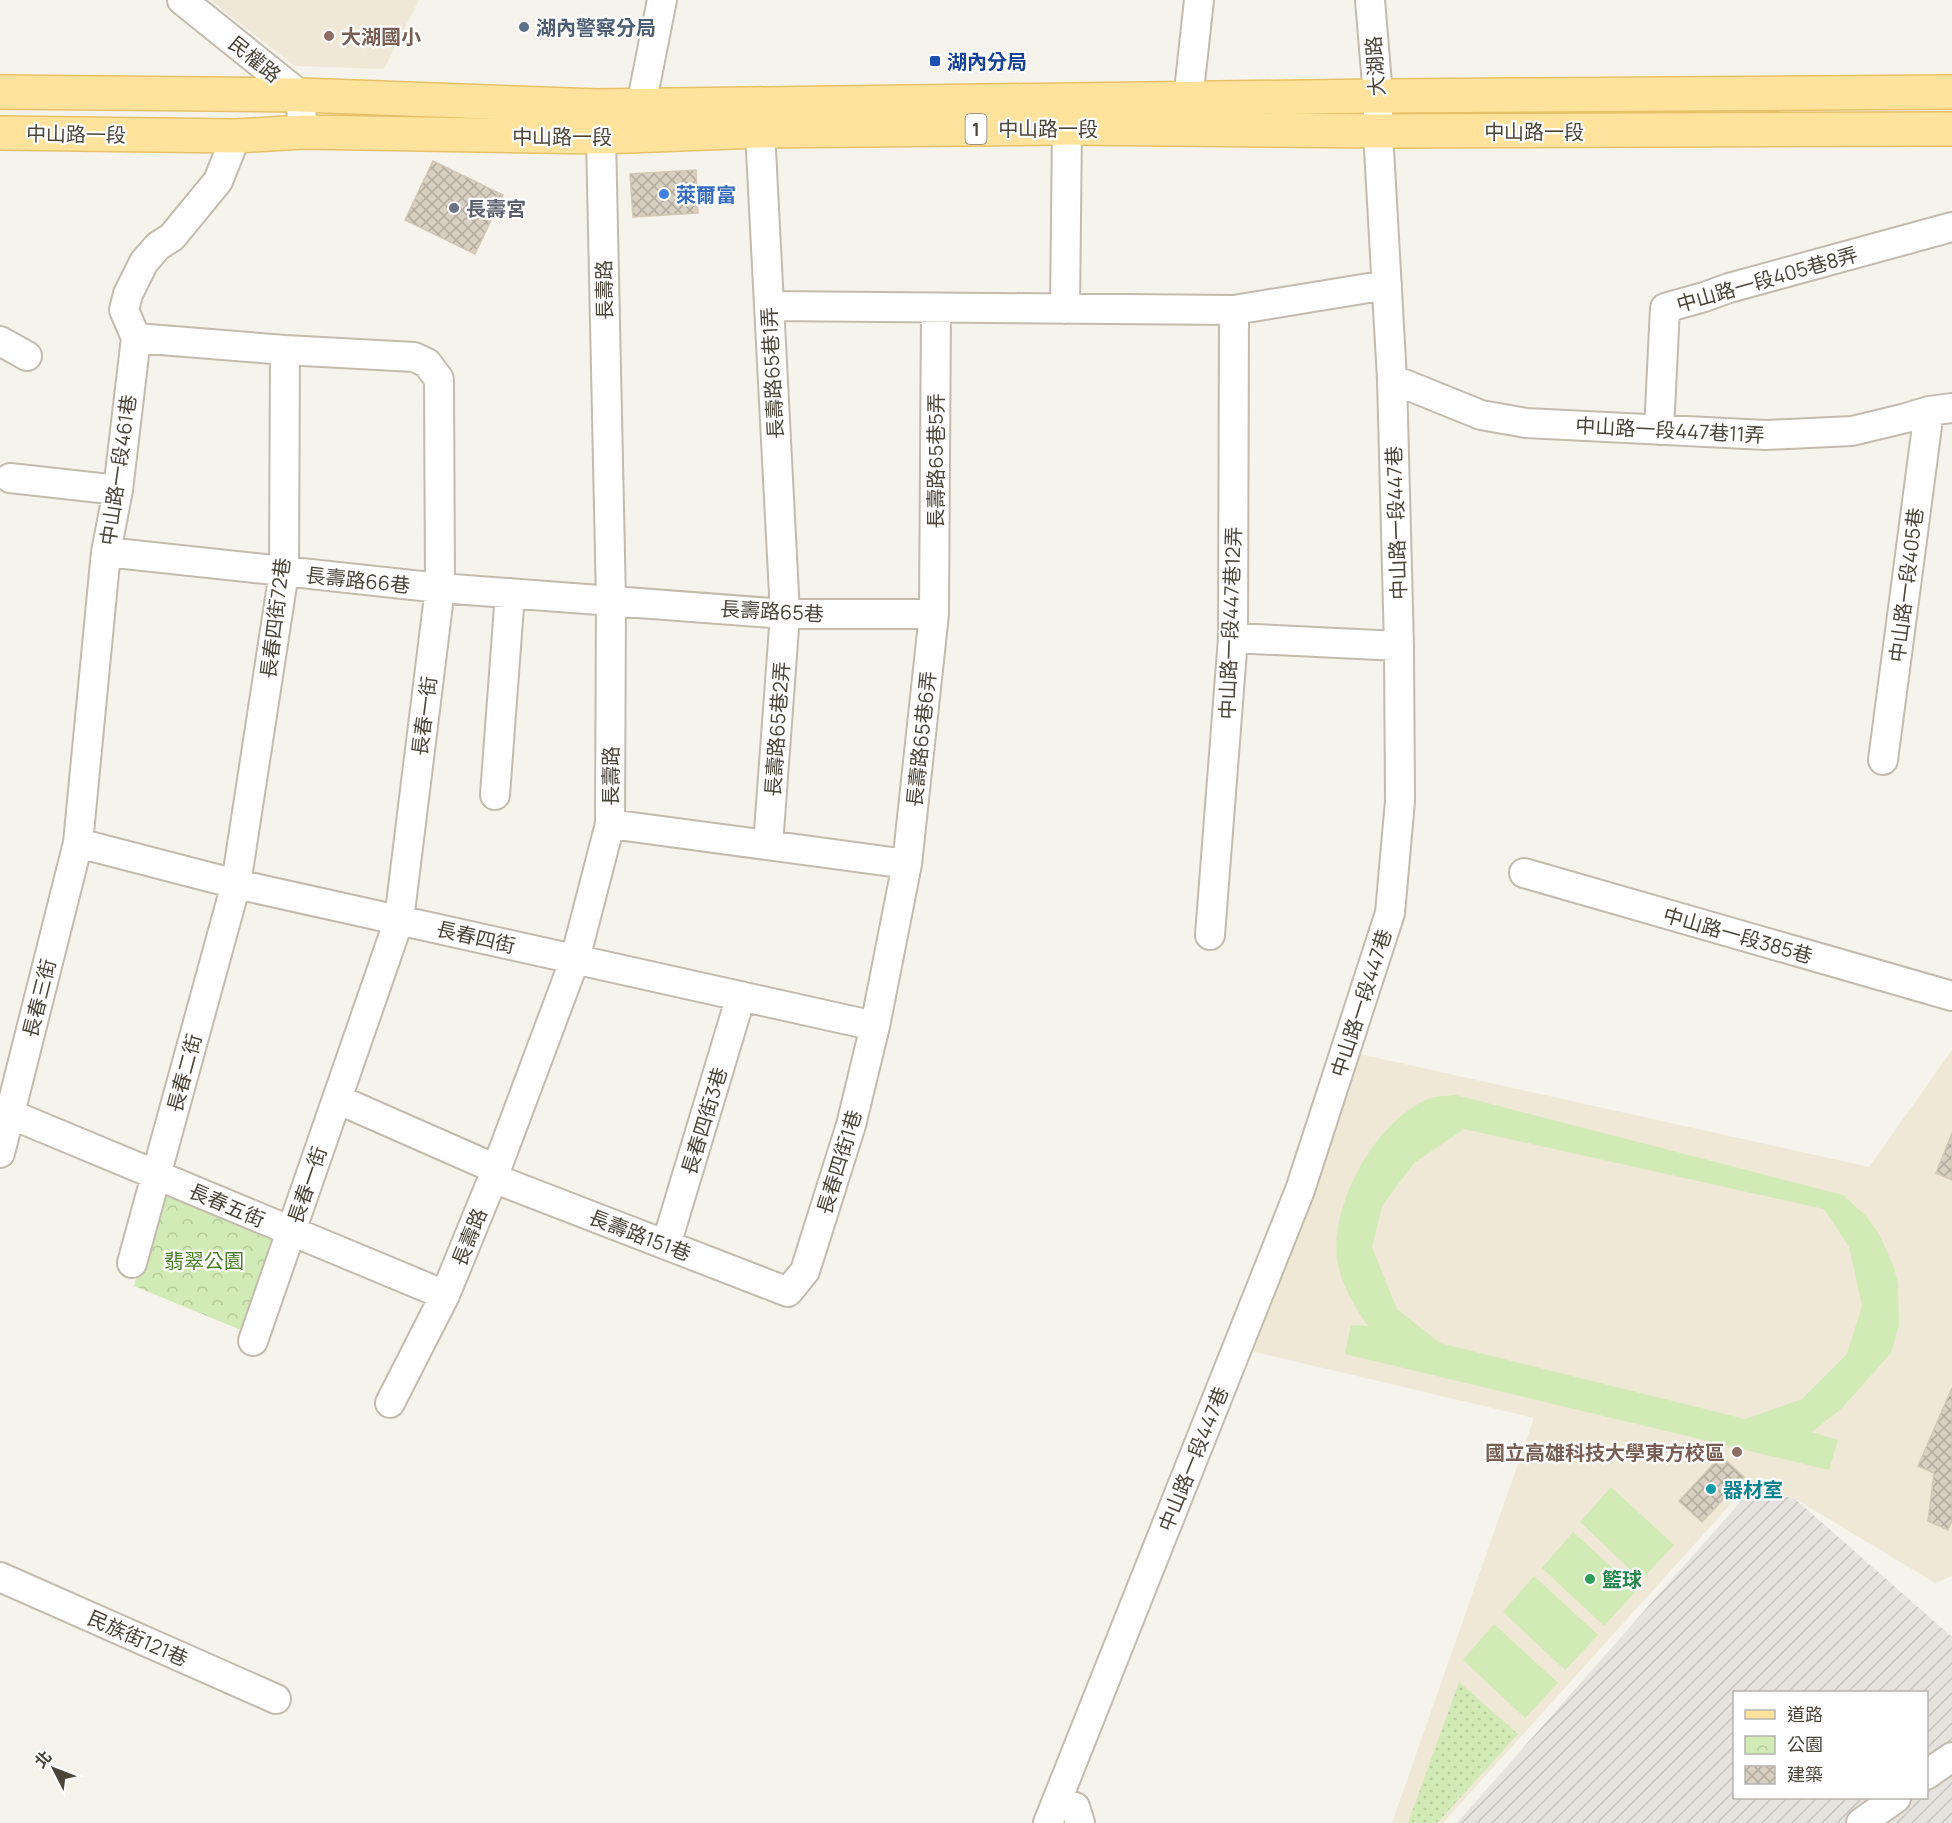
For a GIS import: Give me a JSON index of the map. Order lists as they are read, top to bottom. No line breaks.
{"streets":{"main road":["中山路一段","1"],"street":["民權路","大湖路","中山路一段405巷8弄","長壽路","長壽路65巷1弄","中山路一段447巷11弄","長壽路65巷5弄","中山路一段461巷","中山路一段447巷","長壽路66巷","中山路一段405巷","長壽路65巷","長春四街72巷","中山路一段447巷12弄","長春一街","長壽路65巷2弄","長壽路65巷6弄","中山路一段385巷","長春四街","長春三街","長春二街","長春四街3巷","長春四街1巷","長春五街","長壽路151巷","民族街121巷"]},"crossings":[["民權路","中山路一段"],["大湖路","中山路一段"],["大湖路","中山路一段447巷"],["中山路一段","長壽路"],["中山路一段","長壽路65巷1弄"],["中山路一段","中山路一段461巷"],["中山路一段","中山路一段447巷"],["中山路一段405巷8弄","中山路一段447巷11弄"],["長壽路","長壽路66巷"],["長壽路","長壽路65巷"],["長壽路","長春四街"],["長壽路","長春五街"],["長壽路","長壽路151巷"],["長壽路65巷1弄","長壽路65巷"],["長壽路65巷1弄","長壽路65巷2弄"],["中山路一段447巷11弄","中山路一段447巷"],["中山路一段447巷11弄","中山路一段405巷"],["長壽路65巷5弄","長壽路65巷"],["長壽路65巷5弄","長壽路65巷6弄"],["中山路一段461巷","長壽路66巷"],["中山路一段461巷","長春一街"],["中山路一段461巷","長春四街"],["中山路一段461巷","長春三街"],["長壽路66巷","長壽路65巷"],["長壽路66巷","長春四街72巷"],["長壽路66巷","長春一街"],["長壽路65巷","長壽路65巷2弄"],["長壽路65巷","長壽路65巷6弄"],["長春四街72巷","長春一街"],["長春四街72巷","長春四街"],["長春四街72巷","長春二街"],["長春一街","長春四街"],["長春一街","長春五街"],["長春一街","長壽路151巷"],["長壽路65巷6弄","長春四街"],["長壽路65巷6弄","長春四街1巷"],["長春四街","長春三街"],["長春四街","長春二街"],["長春四街","長春四街3巷"],["長春四街","長春四街1巷"],["長春三街","長春五街"],["長春二街","長春五街"],["長春四街3巷","長壽路151巷"],["長春四街1巷","長壽路151巷"]],"parks":["翡翠公園"],"places":{"other":["湖內警察分局","大湖國小","萊爾富","長壽宮","國立高雄科技大學東方校區","器材室","籃球"],"transit":["湖內分局"]},"legend":["道路","公園","建築"],"north":"top left"}
